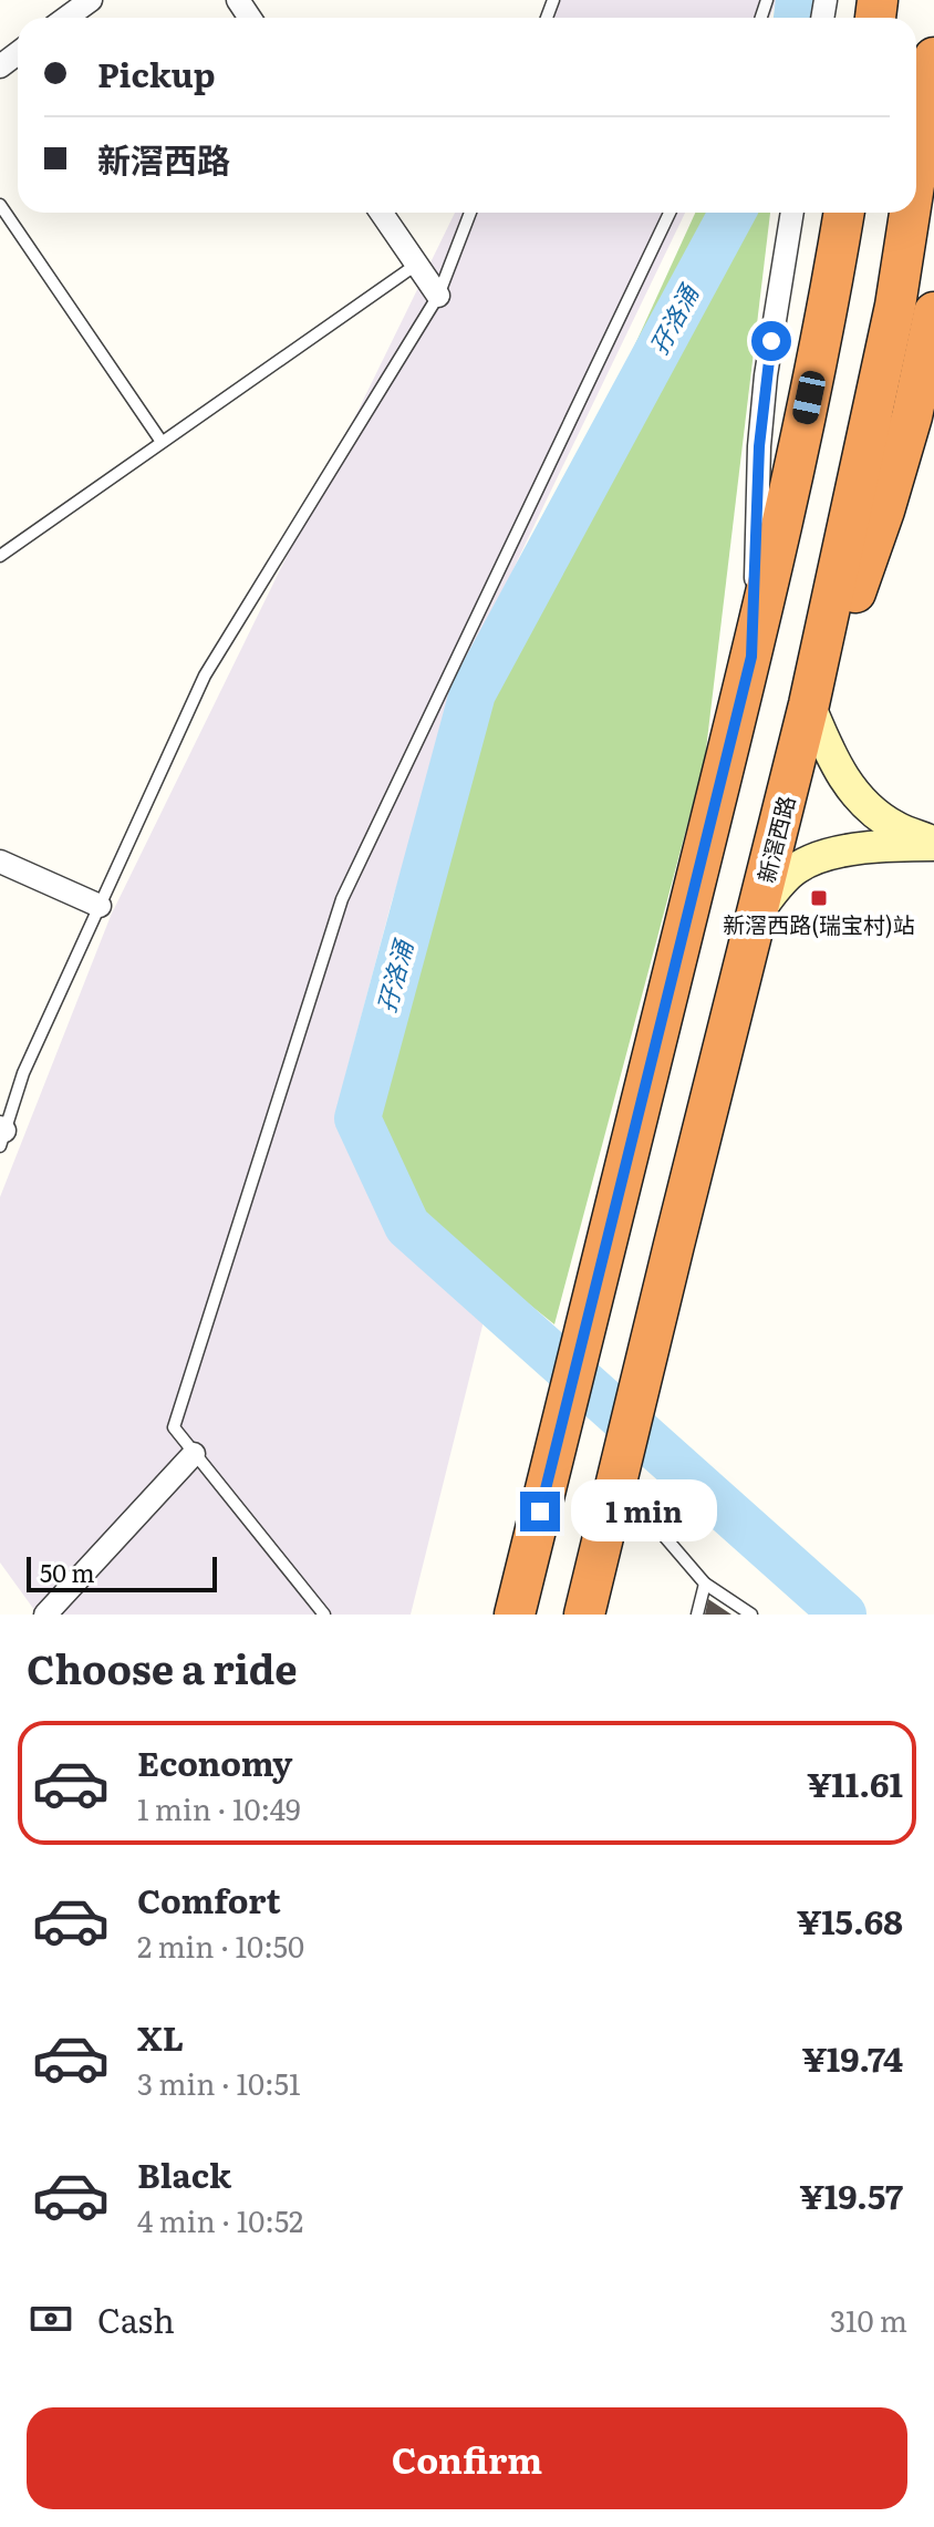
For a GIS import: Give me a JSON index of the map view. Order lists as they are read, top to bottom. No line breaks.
{"streets":{"highway":["新滘西路"]},"water":["孖洛涌"],"places":{"transit":["新滘西路(瑞宝村)站"]},"scale_bar":"50 m","page":{"banner":["Pickup","新滘西路"],"bubble":"1 min","scale":"50 m","heading":"Choose a ride","list":[{"name":"Economy","note":"1 min · 10:49","value":"¥11.61"},{"name":"Comfort","note":"2 min · 10:50","value":"¥15.68"},{"name":"XL","note":"3 min · 10:51","value":"¥19.74"},{"name":"Black","note":"4 min · 10:52","value":"¥19.57"}],"pay":["Cash","310 m"],"buttons":"Confirm"}}
